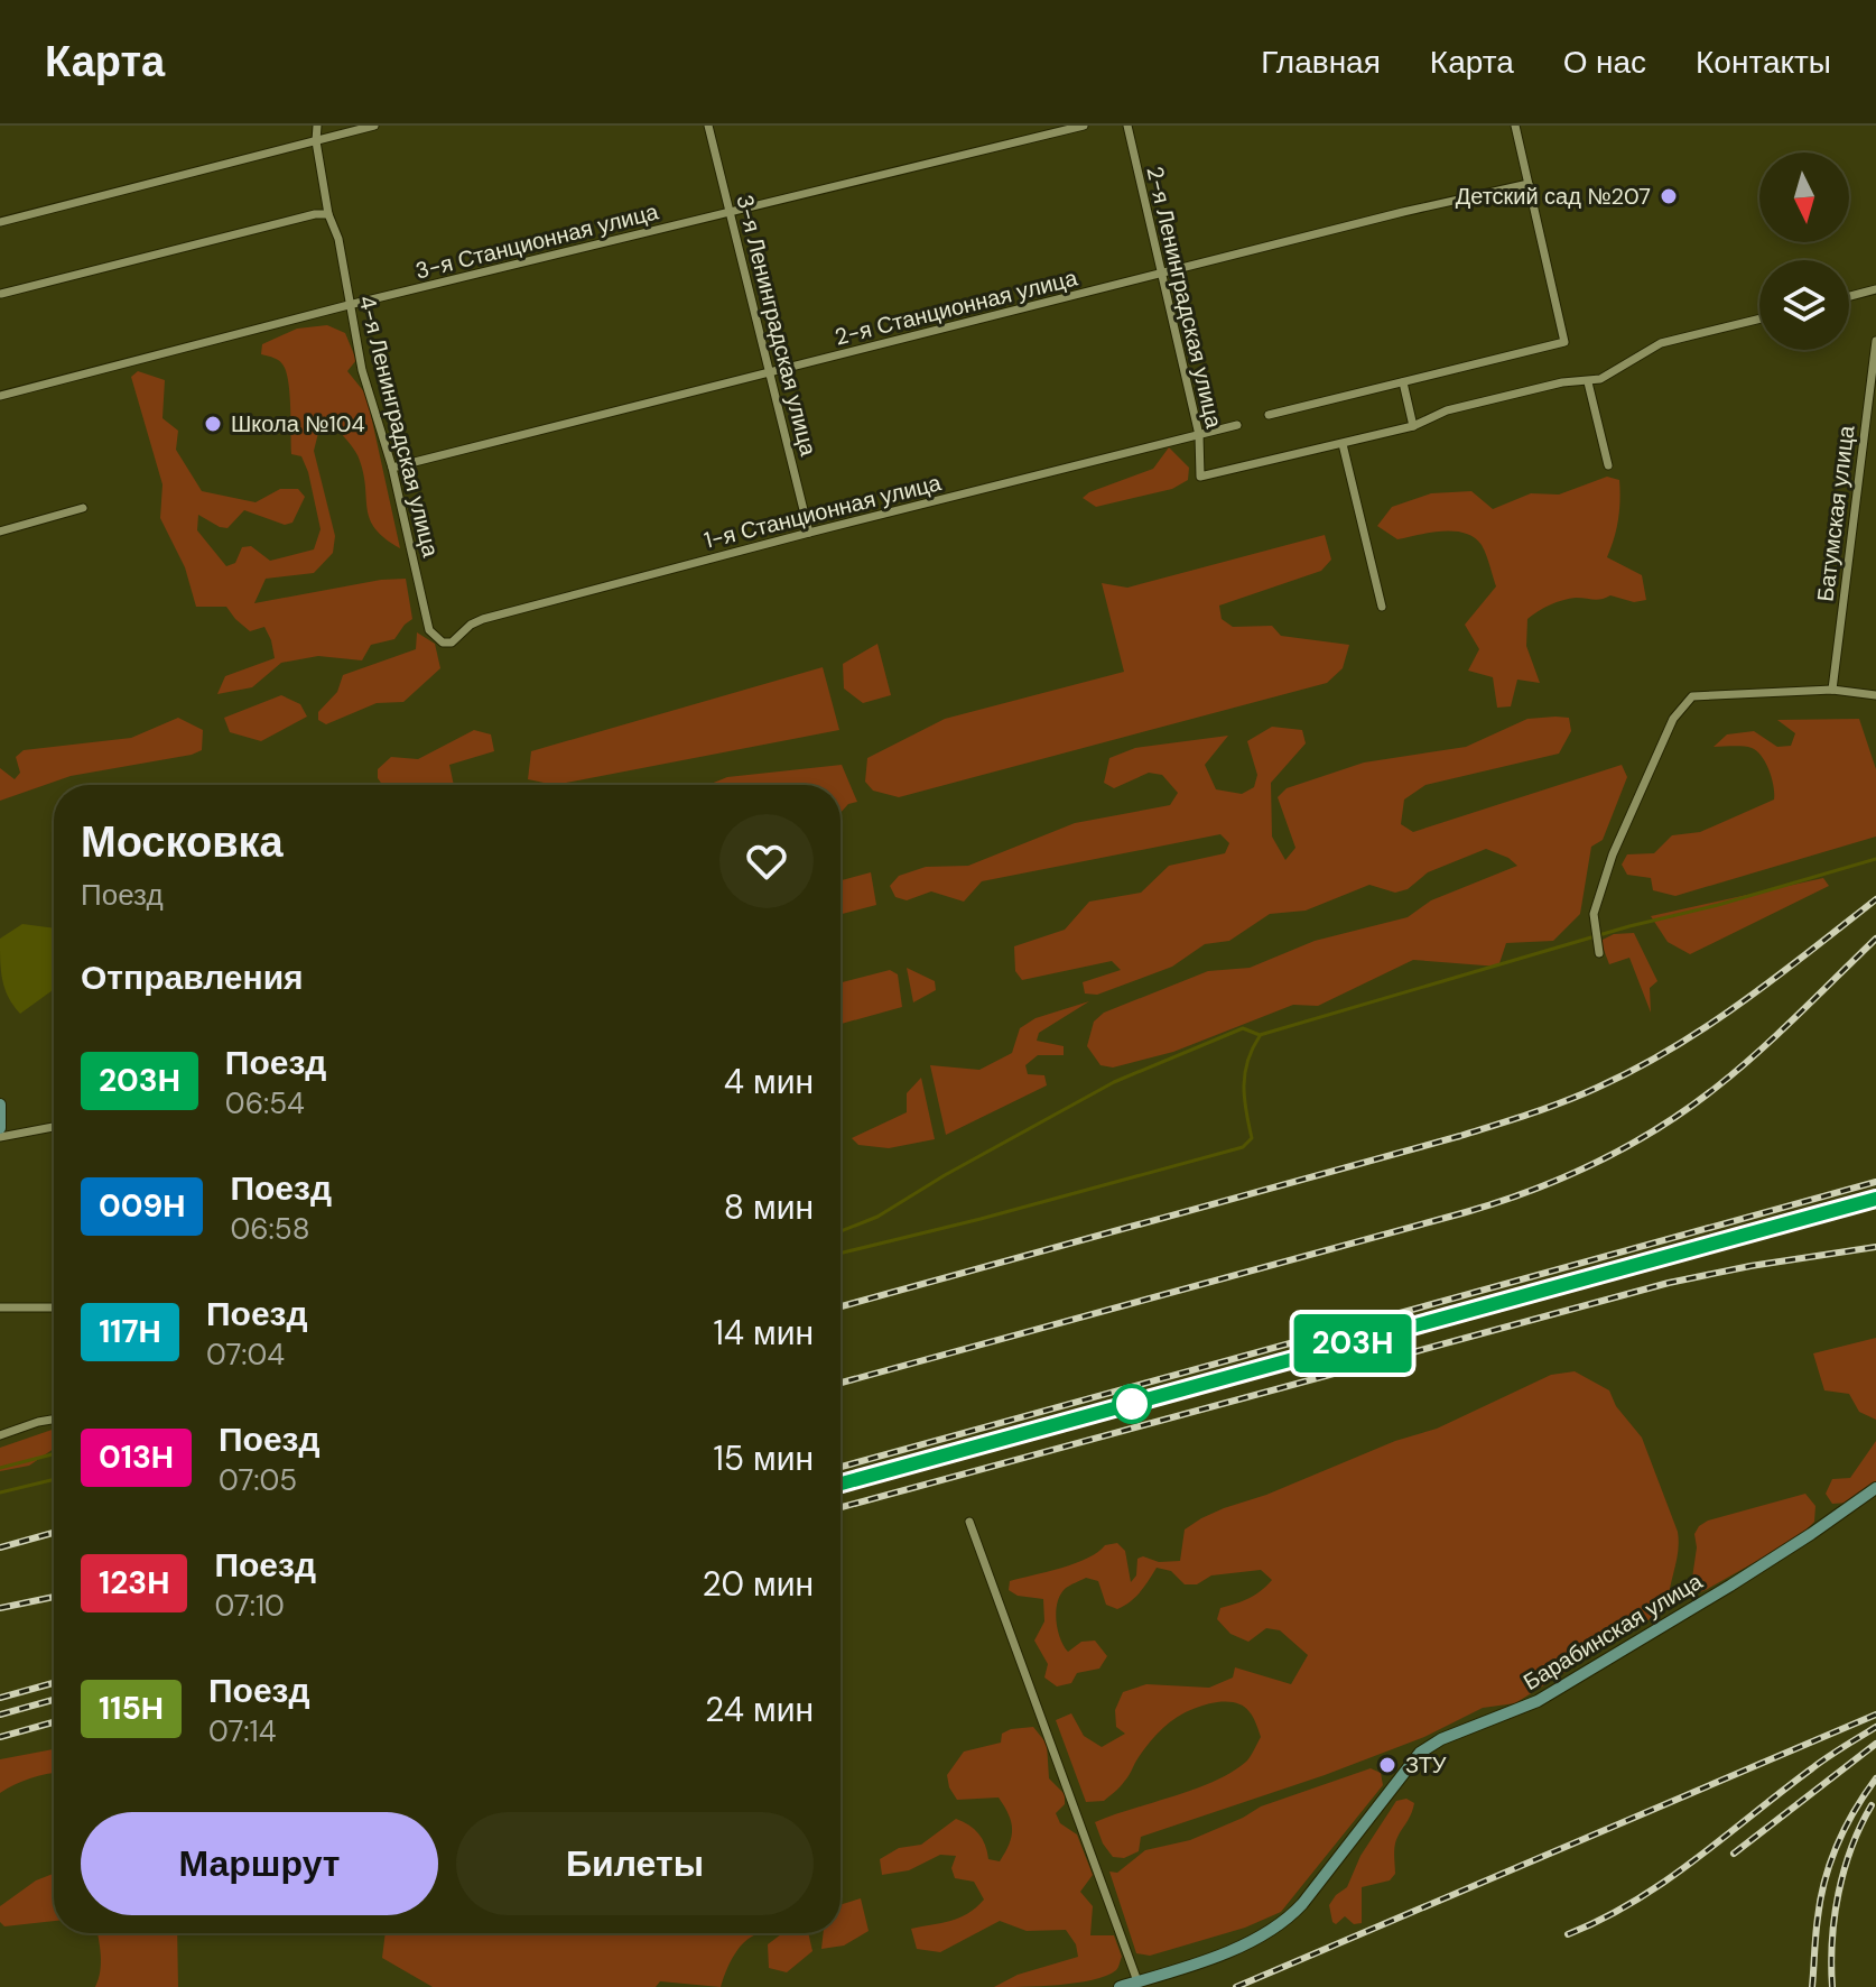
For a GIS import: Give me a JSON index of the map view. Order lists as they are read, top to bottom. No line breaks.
{"streets":{"main road":["Барабинская улица"],"street":["3-я Станционная улица","2-я Ленинградская улица","2-я Станционная улица","3-я Ленинградская улица","4-я Ленинградская улица","1-я Станционная улица","Батумская улица"]},"crossings":[["3-я Станционная улица","3-я Ленинградская улица"],["3-я Станционная улица","4-я Ленинградская улица"],["2-я Ленинградская улица","2-я Станционная улица"],["2-я Ленинградская улица","1-я Станционная улица"],["2-я Станционная улица","3-я Ленинградская улица"],["2-я Станционная улица","4-я Ленинградская улица"],["3-я Ленинградская улица","1-я Станционная улица"],["4-я Ленинградская улица","1-я Станционная улица"]],"places":["Детский сад №207","Школа №104","ЗТУ"],"north":"bottom","page":{"header":"Карта","nav":["Главная","Карта","О нас","Контакты"],"on_map":"203Н","heading":[["Московка","Поезд"],"Отправления"],"list":[{"mark":"203Н","name":"Поезд","note":"06:54","value":"4 мин"},{"mark":"009Н","name":"Поезд","note":"06:58","value":"8 мин"},{"mark":"117Н","name":"Поезд","note":"07:04","value":"14 мин"},{"mark":"013Н","name":"Поезд","note":"07:05","value":"15 мин"},{"mark":"123Н","name":"Поезд","note":"07:10","value":"20 мин"},{"mark":"115Н","name":"Поезд","note":"07:14","value":"24 мин"}],"buttons":["Маршрут","Билеты"]}}
